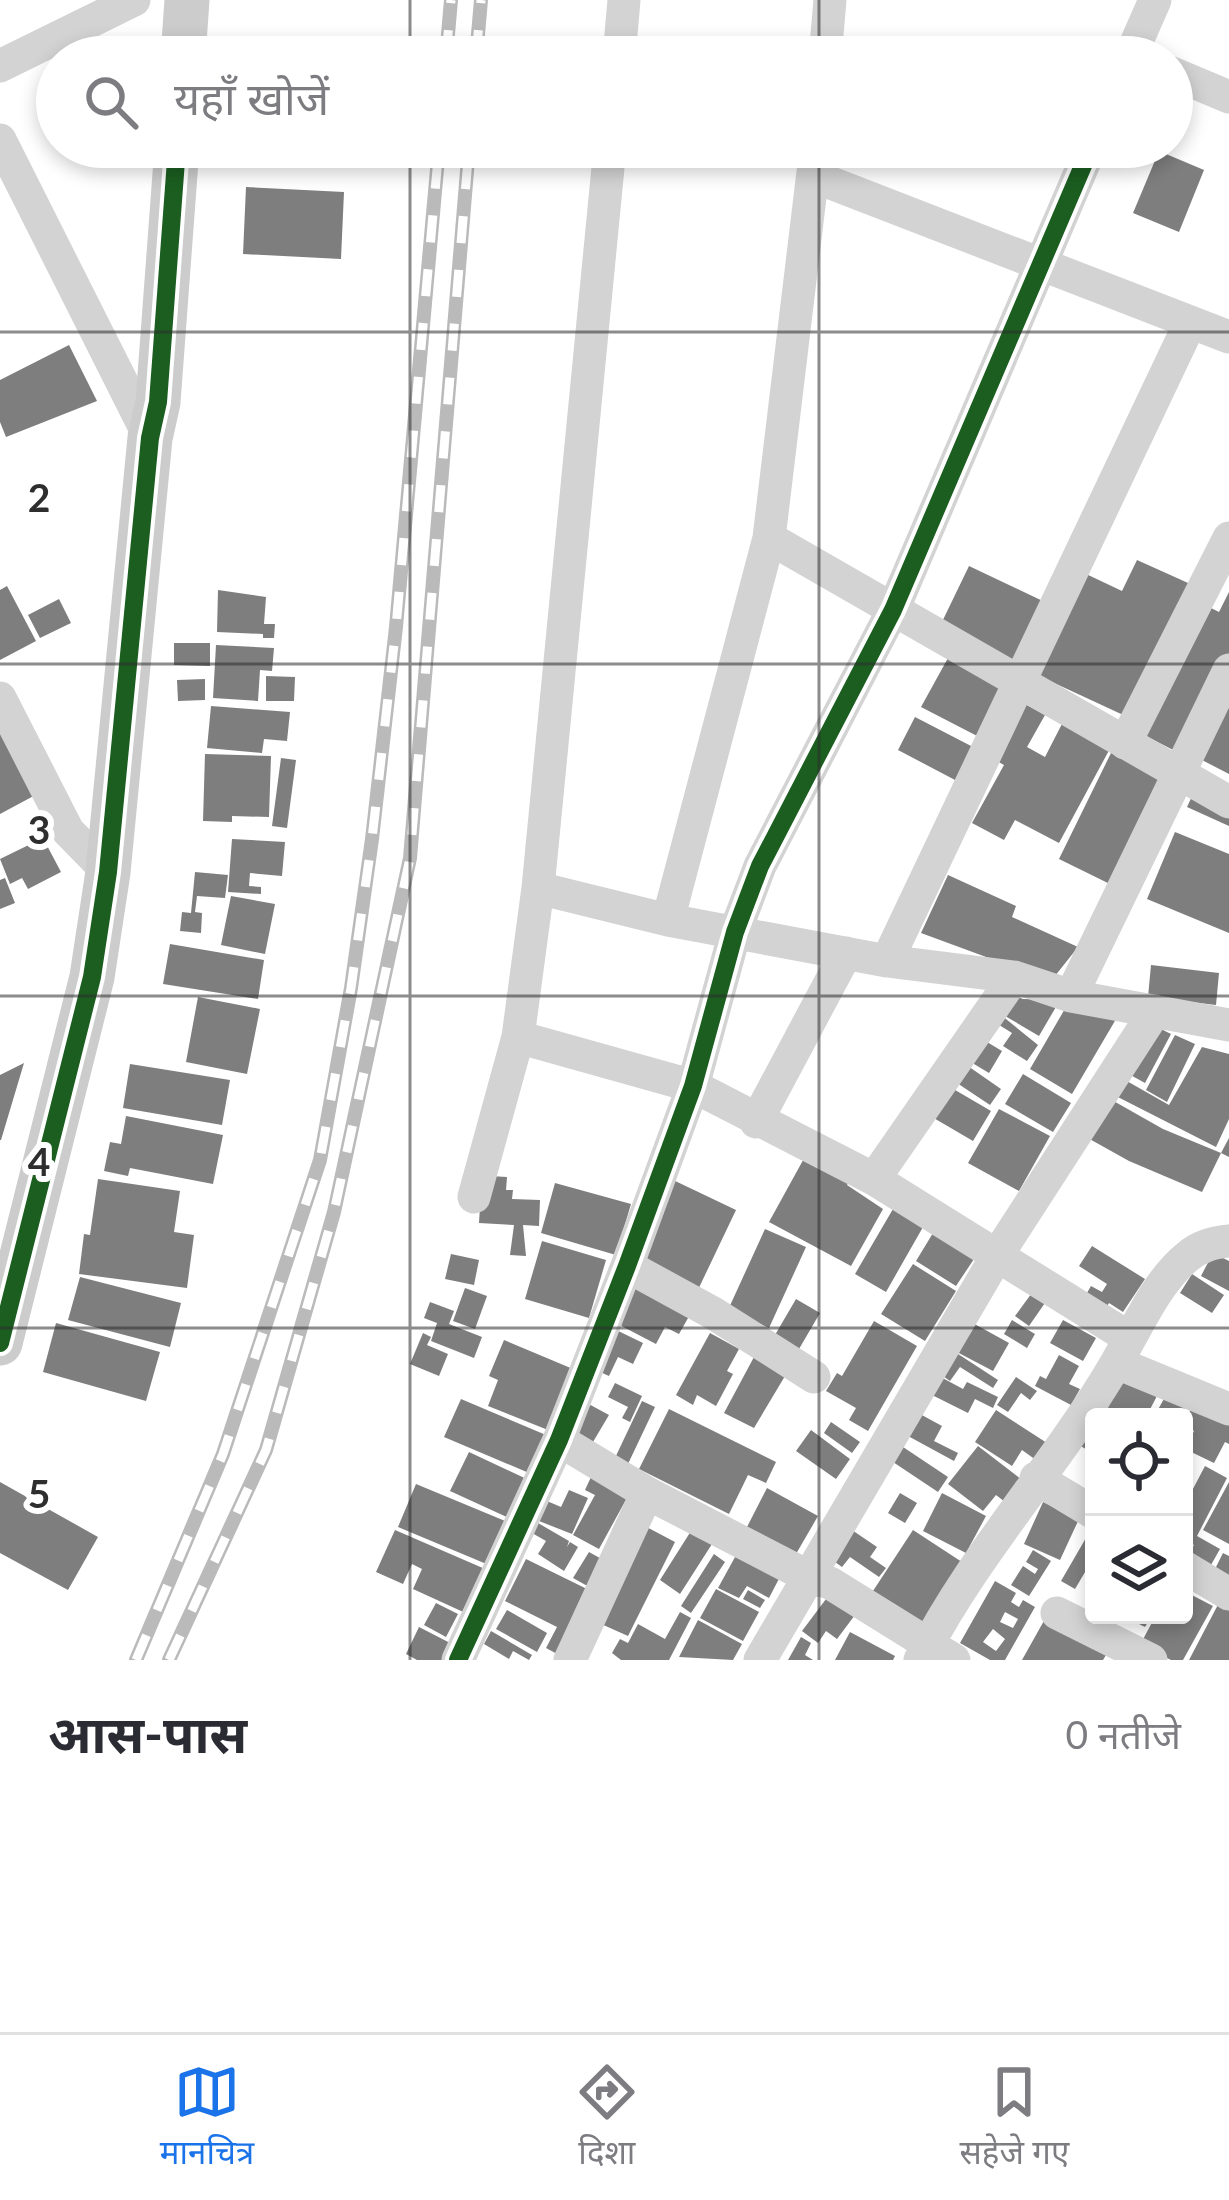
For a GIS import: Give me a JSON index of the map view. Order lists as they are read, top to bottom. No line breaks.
{"page":{"search":"यहाँ खोजें","heading":["आस-पास","0 नतीजे"],"nav":["मानचित्र","दिशा","सहेजे गए"]},"grid":{"rows":["2","3","4","5"]}}
